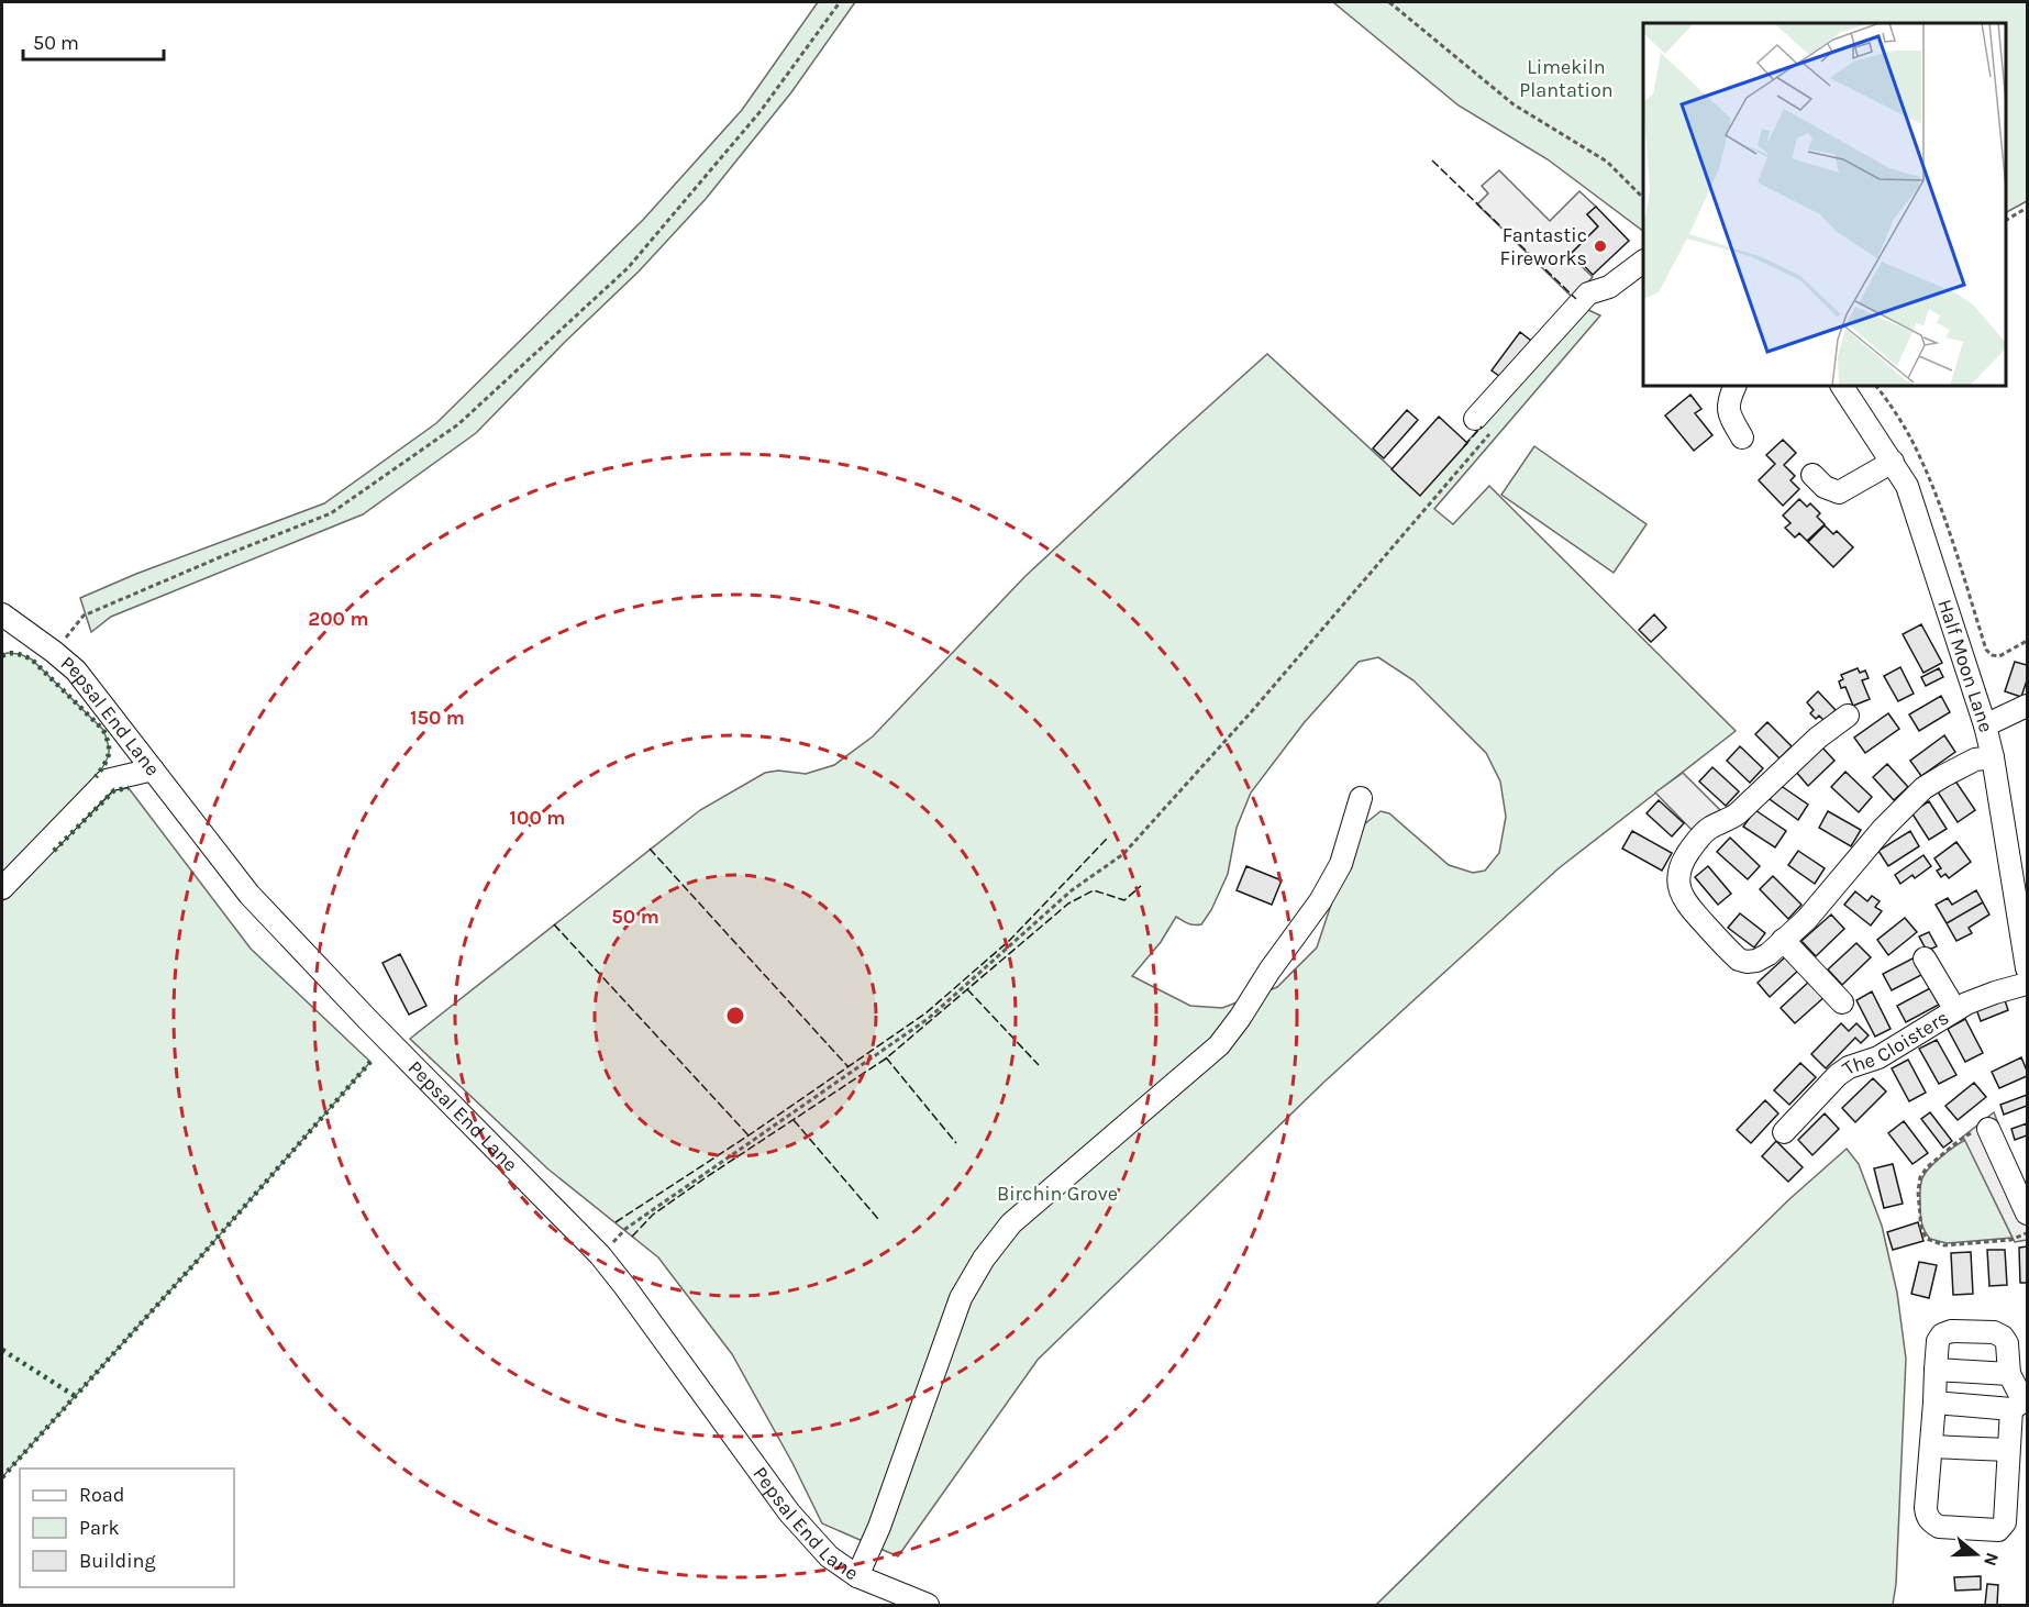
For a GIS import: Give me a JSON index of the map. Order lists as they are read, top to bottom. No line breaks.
{"streets":{"street":["Half Moon Lane","Pepsal End Lane","The Cloisters"]},"parks":["Limekiln Plantation","Birchin Grove"],"places":["Fantastic Fireworks"],"legend":["Road","Park","Building"],"scale_bar":"50 m","north":"right","rings":["200 m","150 m","100 m","50 m"]}
